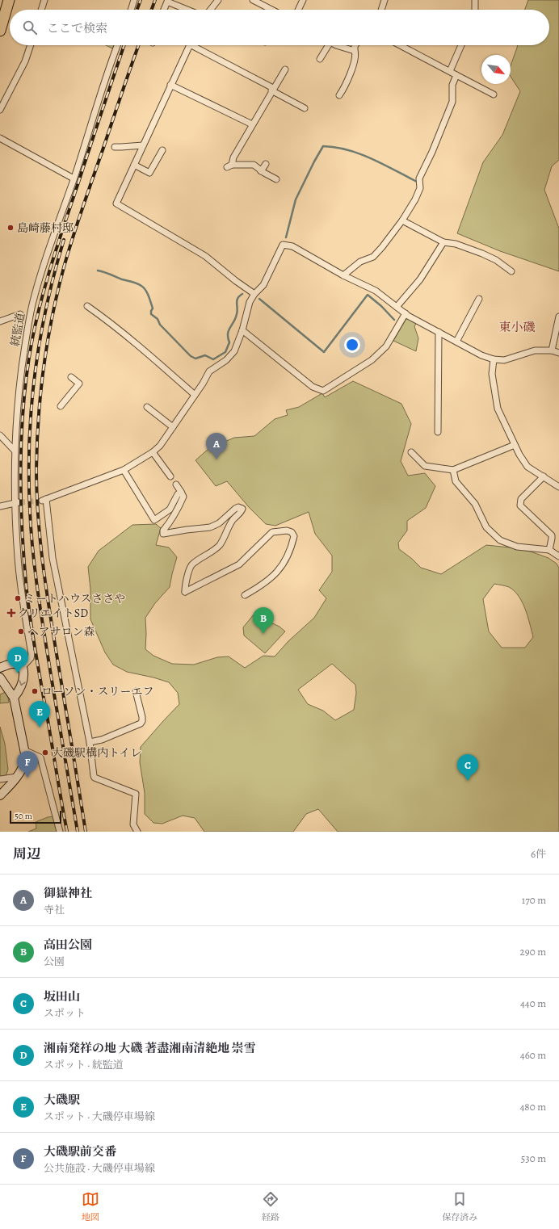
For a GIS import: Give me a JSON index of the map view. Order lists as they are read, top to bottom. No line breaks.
{"streets":{"street":["統監道"]},"districts":["東小磯"],"places":{"other":["島崎藤村邸","ミートハウスささや","ヘアサロン森","ローソン・スリーエフ","大磯駅構内トイレ"],"health":["クリエイトSD"]},"scale_bar":"50 m","north":"bottom right","page":{"search":"ここで検索","pins":["A","B","D","E","F","C"],"scale":"50 m","heading":["周辺","6件"],"list":[{"mark":"A","name":"御嶽神社","note":"寺社","value":"170 m"},{"mark":"B","name":"高田公園","note":"公園","value":"290 m"},{"mark":"C","name":"坂田山","note":"スポット","value":"440 m"},{"mark":"D","name":"湘南発祥の地 大磯 著盡湘南清絶地 崇雪","note":"スポット · 統監道","value":"460 m"},{"mark":"E","name":"大磯駅","note":"スポット · 大磯停車場線","value":"480 m"},{"mark":"F","name":"大磯駅前交番","note":"公共施設 · 大磯停車場線","value":"530 m"}],"nav":["地図","経路","保存済み"]}}
